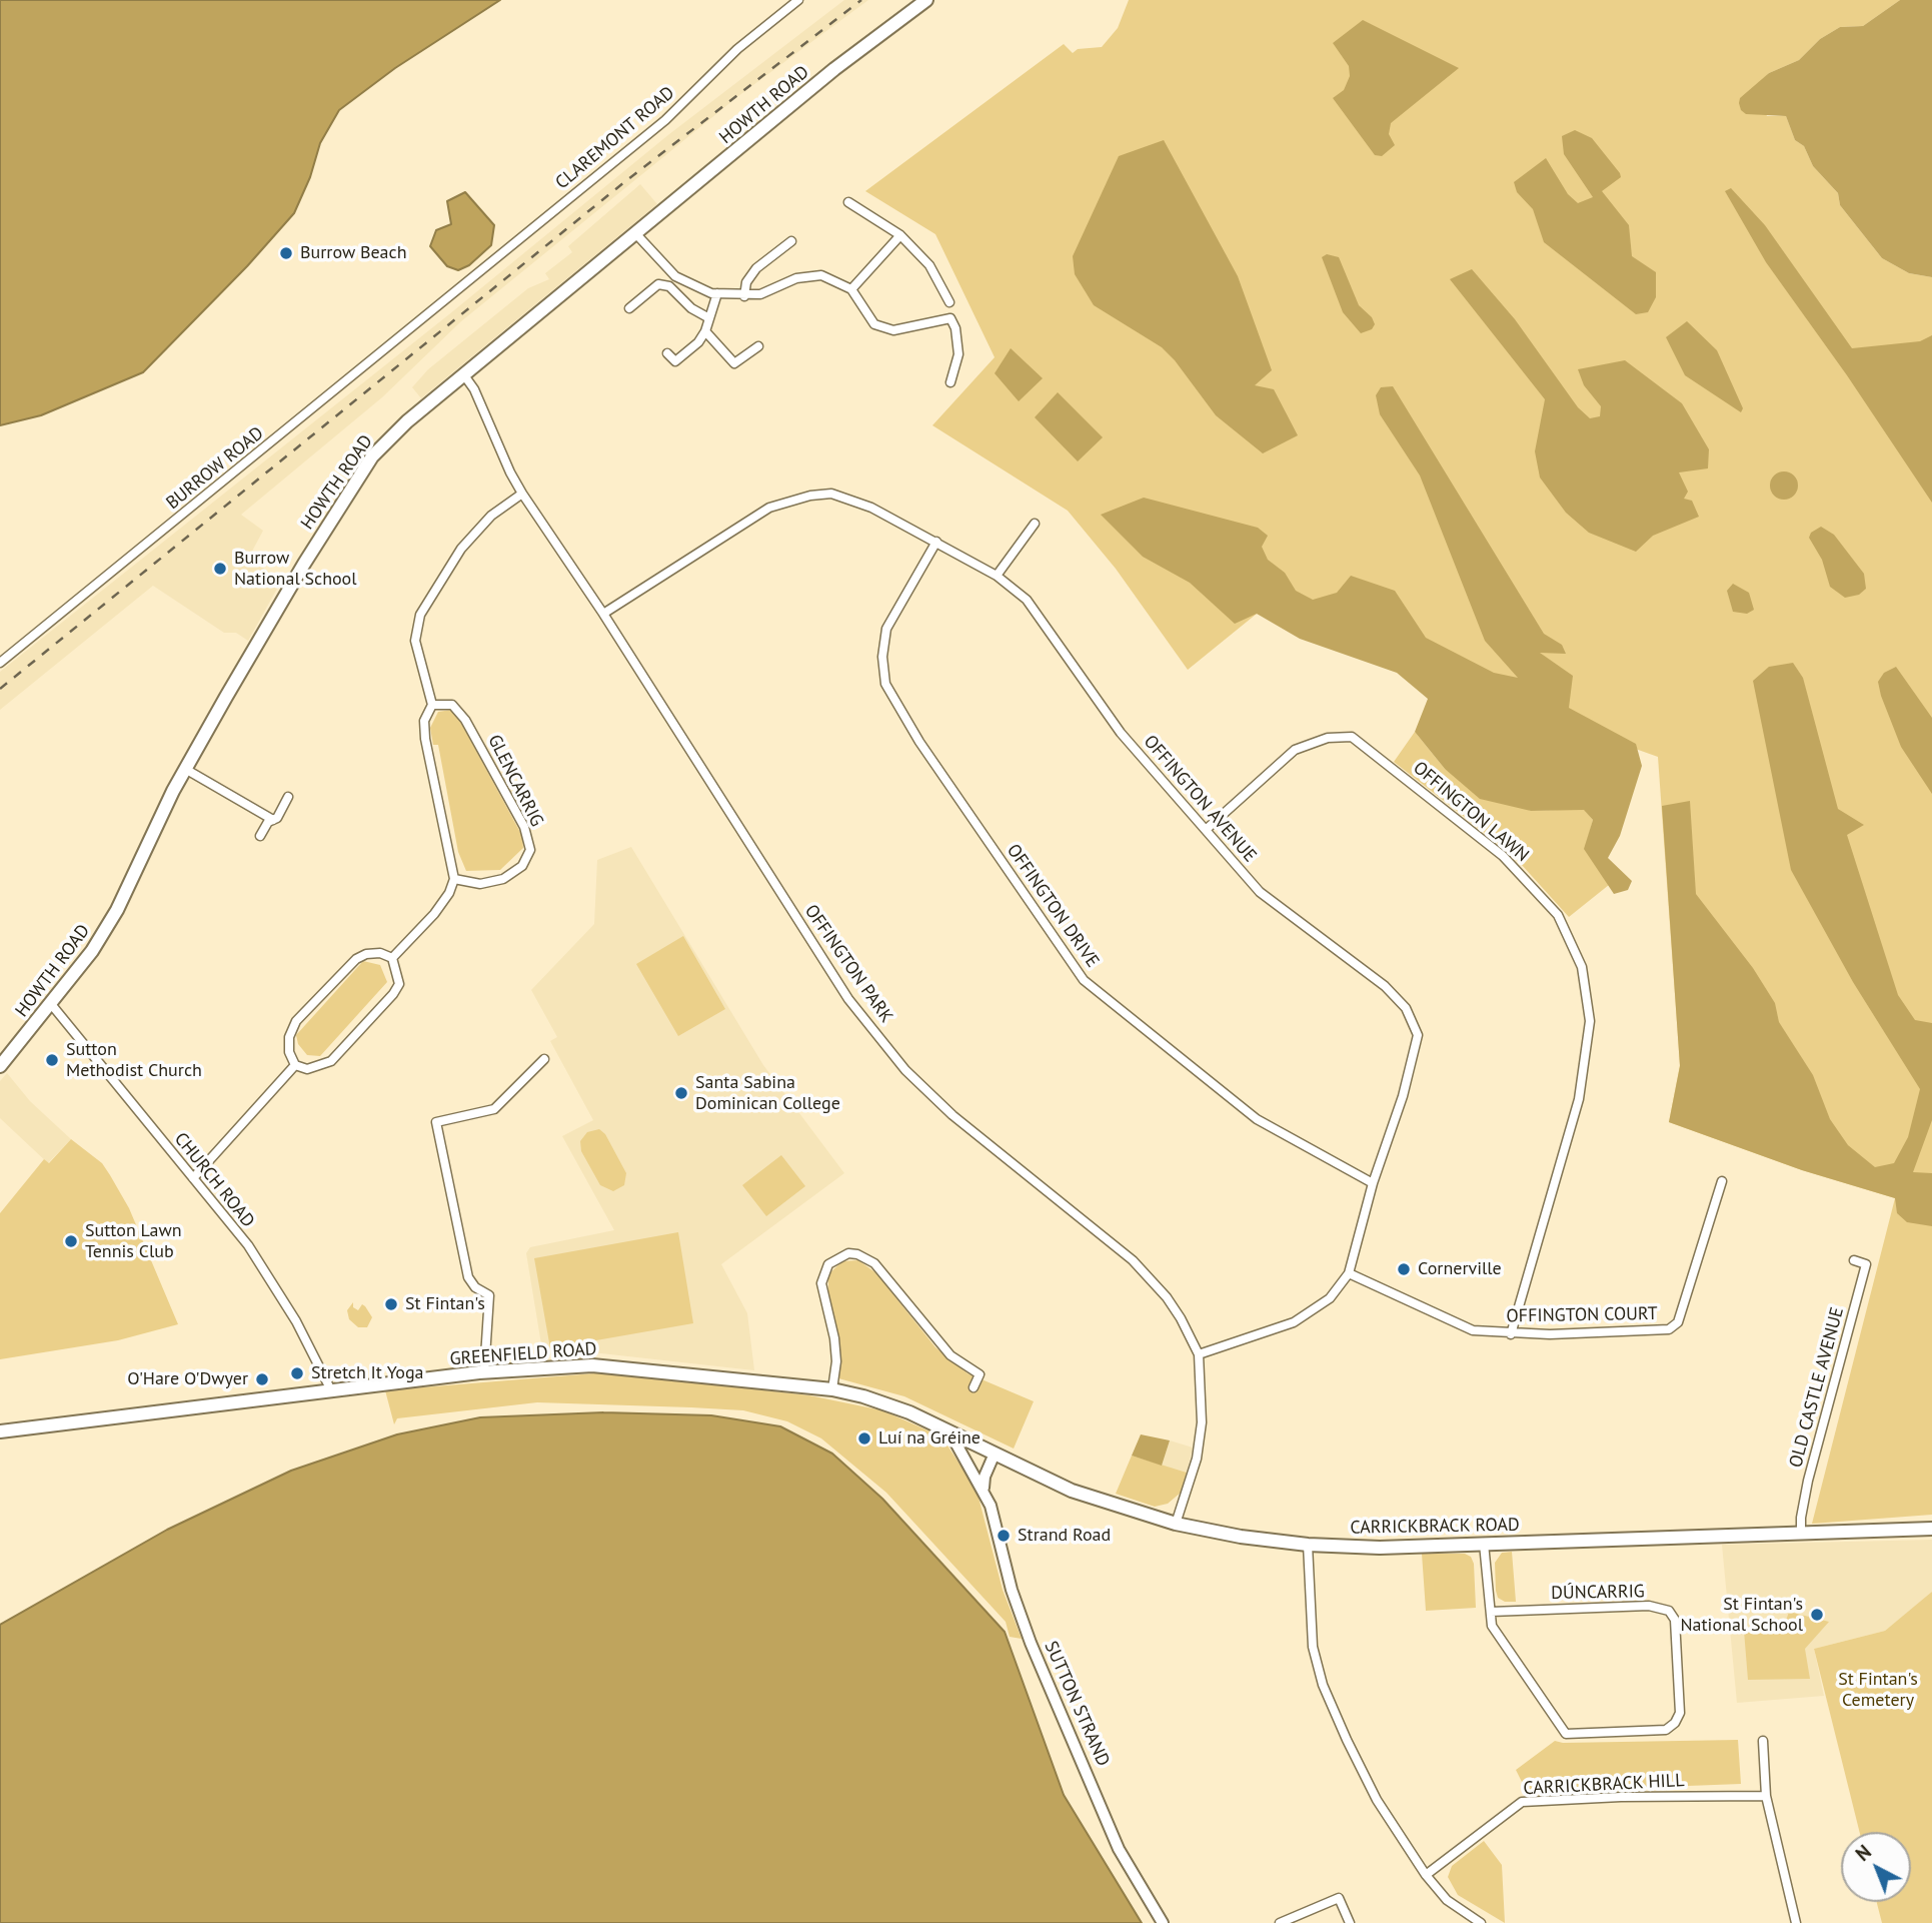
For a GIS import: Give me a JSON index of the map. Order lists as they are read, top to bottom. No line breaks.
{"streets":{"main road":["HOWTH ROAD","GREENFIELD ROAD","CARRICKBRACK ROAD"],"street":["CLAREMONT ROAD","BURROW ROAD","GLENCARRIG","OFFINGTON AVENUE","OFFINGTON LAWN","OFFINGTON DRIVE","OFFINGTON PARK","CHURCH ROAD","OFFINGTON COURT","OLD CASTLE AVENUE","DÚNCARRIG","SUTTON STRAND","CARRICKBRACK HILL"]},"crossings":[["HOWTH ROAD","OFFINGTON PARK"],["HOWTH ROAD","CHURCH ROAD"],["CLAREMONT ROAD","BURROW ROAD"],["OFFINGTON AVENUE","OFFINGTON LAWN"],["OFFINGTON AVENUE","OFFINGTON DRIVE"],["OFFINGTON AVENUE","OFFINGTON PARK"],["OFFINGTON AVENUE","OFFINGTON COURT"],["OFFINGTON LAWN","OFFINGTON COURT"],["OFFINGTON PARK","CARRICKBRACK ROAD"],["CHURCH ROAD","GREENFIELD ROAD"],["GREENFIELD ROAD","CARRICKBRACK ROAD"],["GREENFIELD ROAD","SUTTON STRAND"],["OLD CASTLE AVENUE","CARRICKBRACK ROAD"],["CARRICKBRACK ROAD","DÚNCARRIG"],["CARRICKBRACK ROAD","SUTTON STRAND"]],"parks":["St Fintan's Cemetery"],"places":["Burrow Beach","Burrow National School","Sutton Methodist Church","Santa Sabina Dominican College","Sutton Lawn Tennis Club","Cornerville","St Fintan's","Stretch It Yoga","O'Hare O'Dwyer","Luí na Gréine","Strand Road","St Fintan's National School"],"north":"top left"}
